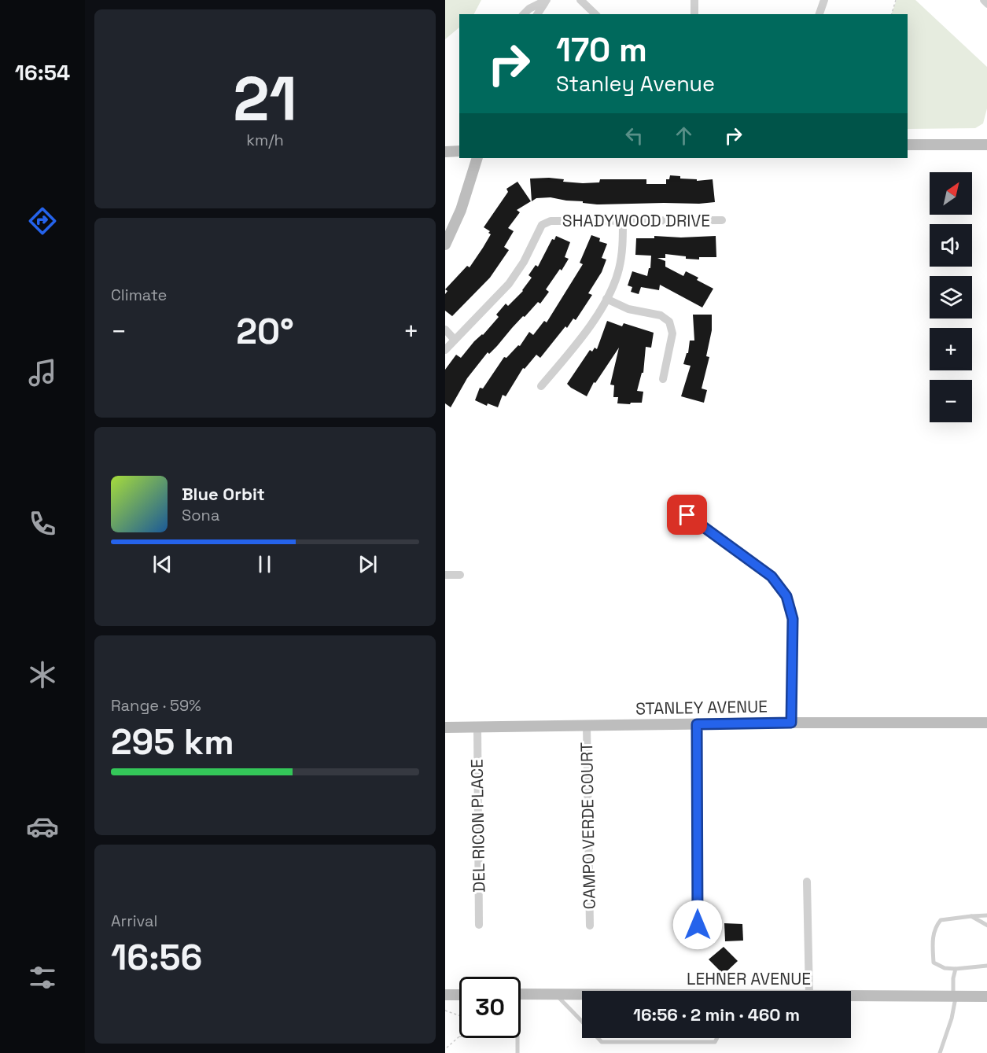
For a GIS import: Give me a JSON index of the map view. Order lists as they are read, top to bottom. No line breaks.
{"streets":{"street":["SHADYWOOD DRIVE","STANLEY AVENUE","DEL RICON PLACE","CAMPO VERDE COURT","LEHNER AVENUE"]},"crossings":[["STANLEY AVENUE","DEL RICON PLACE"],["STANLEY AVENUE","CAMPO VERDE COURT"]],"north":"top right","page":{"tabs":"16:54","tile":[["21","km/h"],"Climate",["Range · 59%","295 km"],["Arrival","16:56"]],"turn":["170 m","Stanley Avenue"],"map_buttons":["+","−"],"heat":["−","20°","+"],"song":["Blue Orbit","Sona"],"limit":"30","trip":"16:56 · 2 min · 460 m"}}
